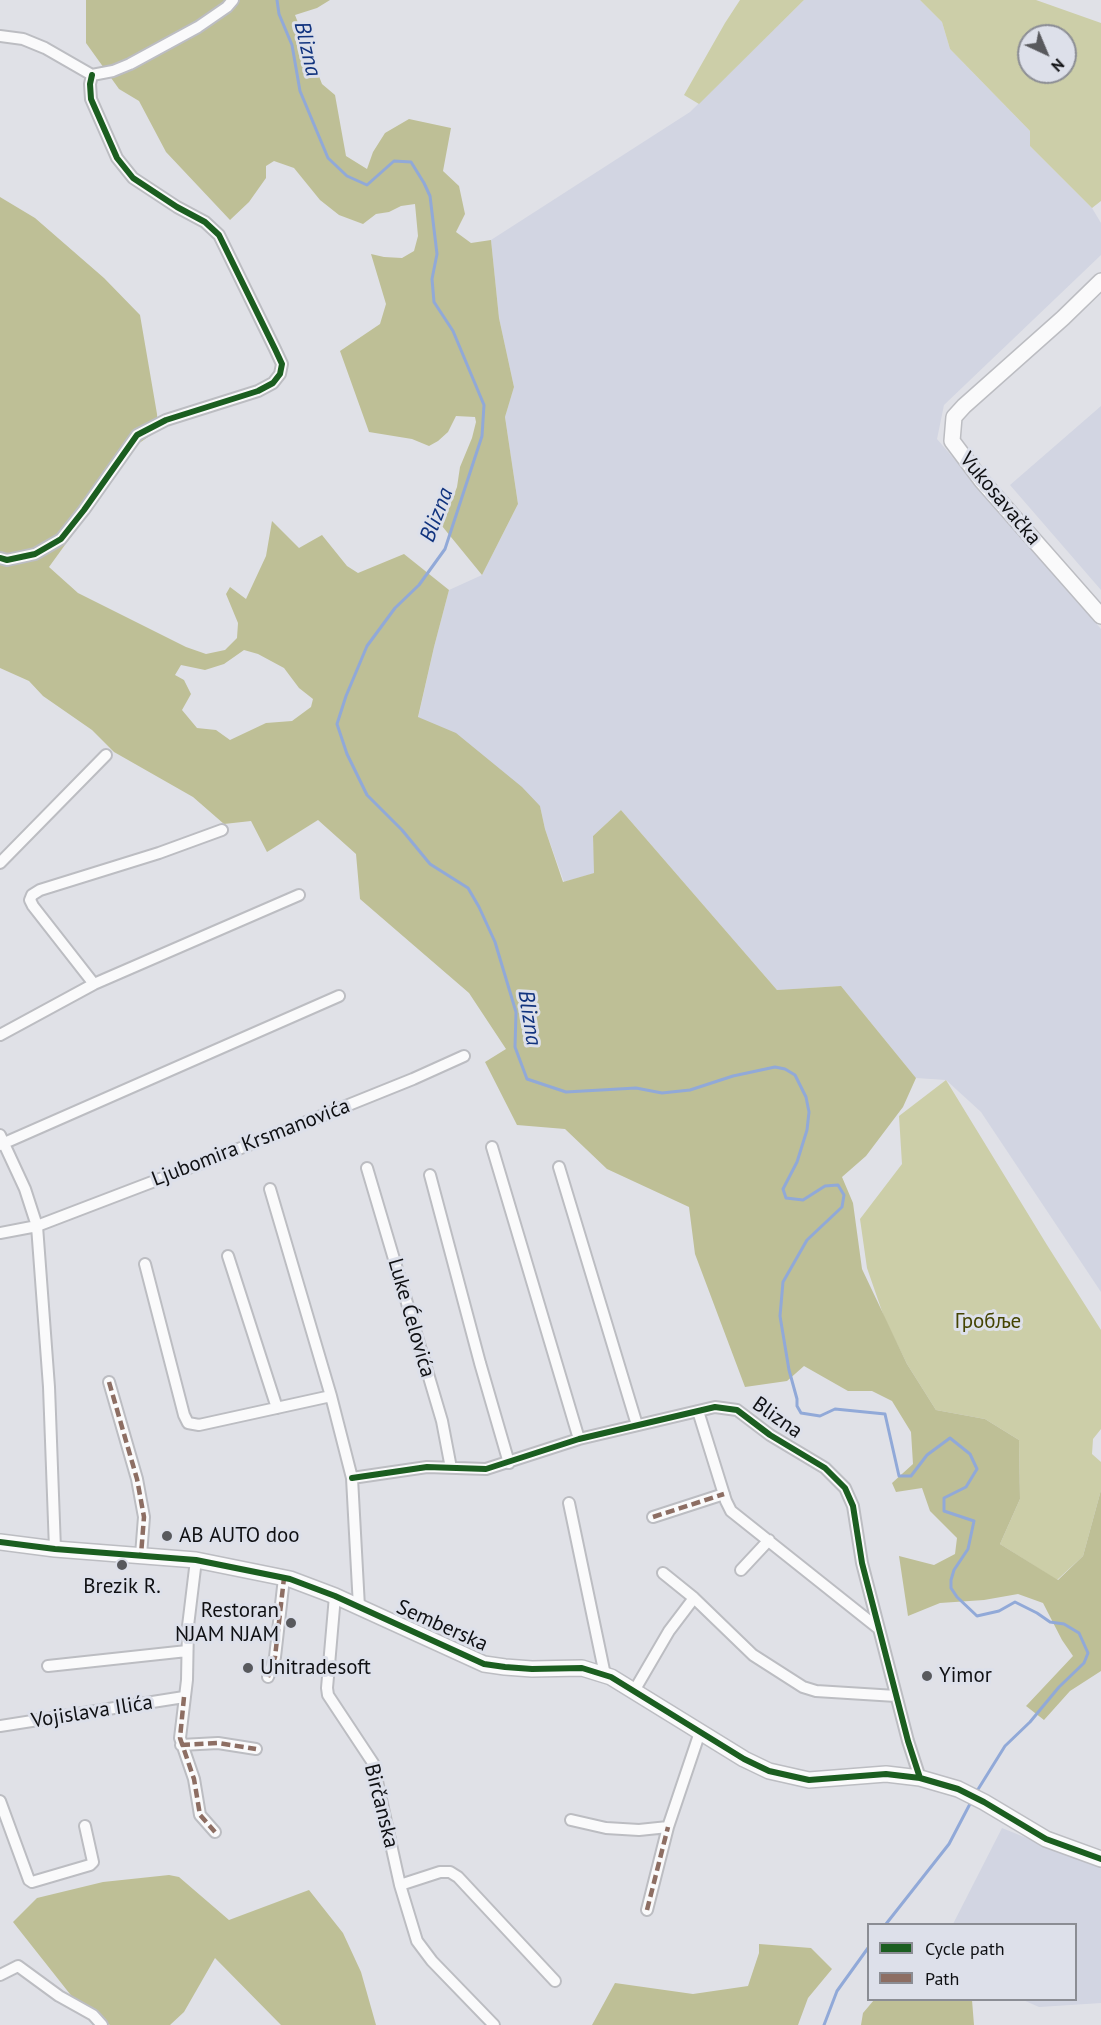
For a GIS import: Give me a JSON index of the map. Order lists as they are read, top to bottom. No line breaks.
{"streets":{"main road":["Vukosavačka","Semberska"],"street":["Ljubomira Krsmanovića","Luke Ćelovića","Blizna","Vojislava Ilića","Birčanska"]},"crossings":[["Luke Ćelovića","Blizna"],["Blizna","Semberska"],["Semberska","Birčanska"]],"water":["Blizna"],"parks":["Гробље"],"places":["AB AUTO doo","Brezik R.","Restoran NJAM NJAM","Unitradesoft","Yimor"],"legend":["Cycle path","Path"],"north":"bottom right"}
